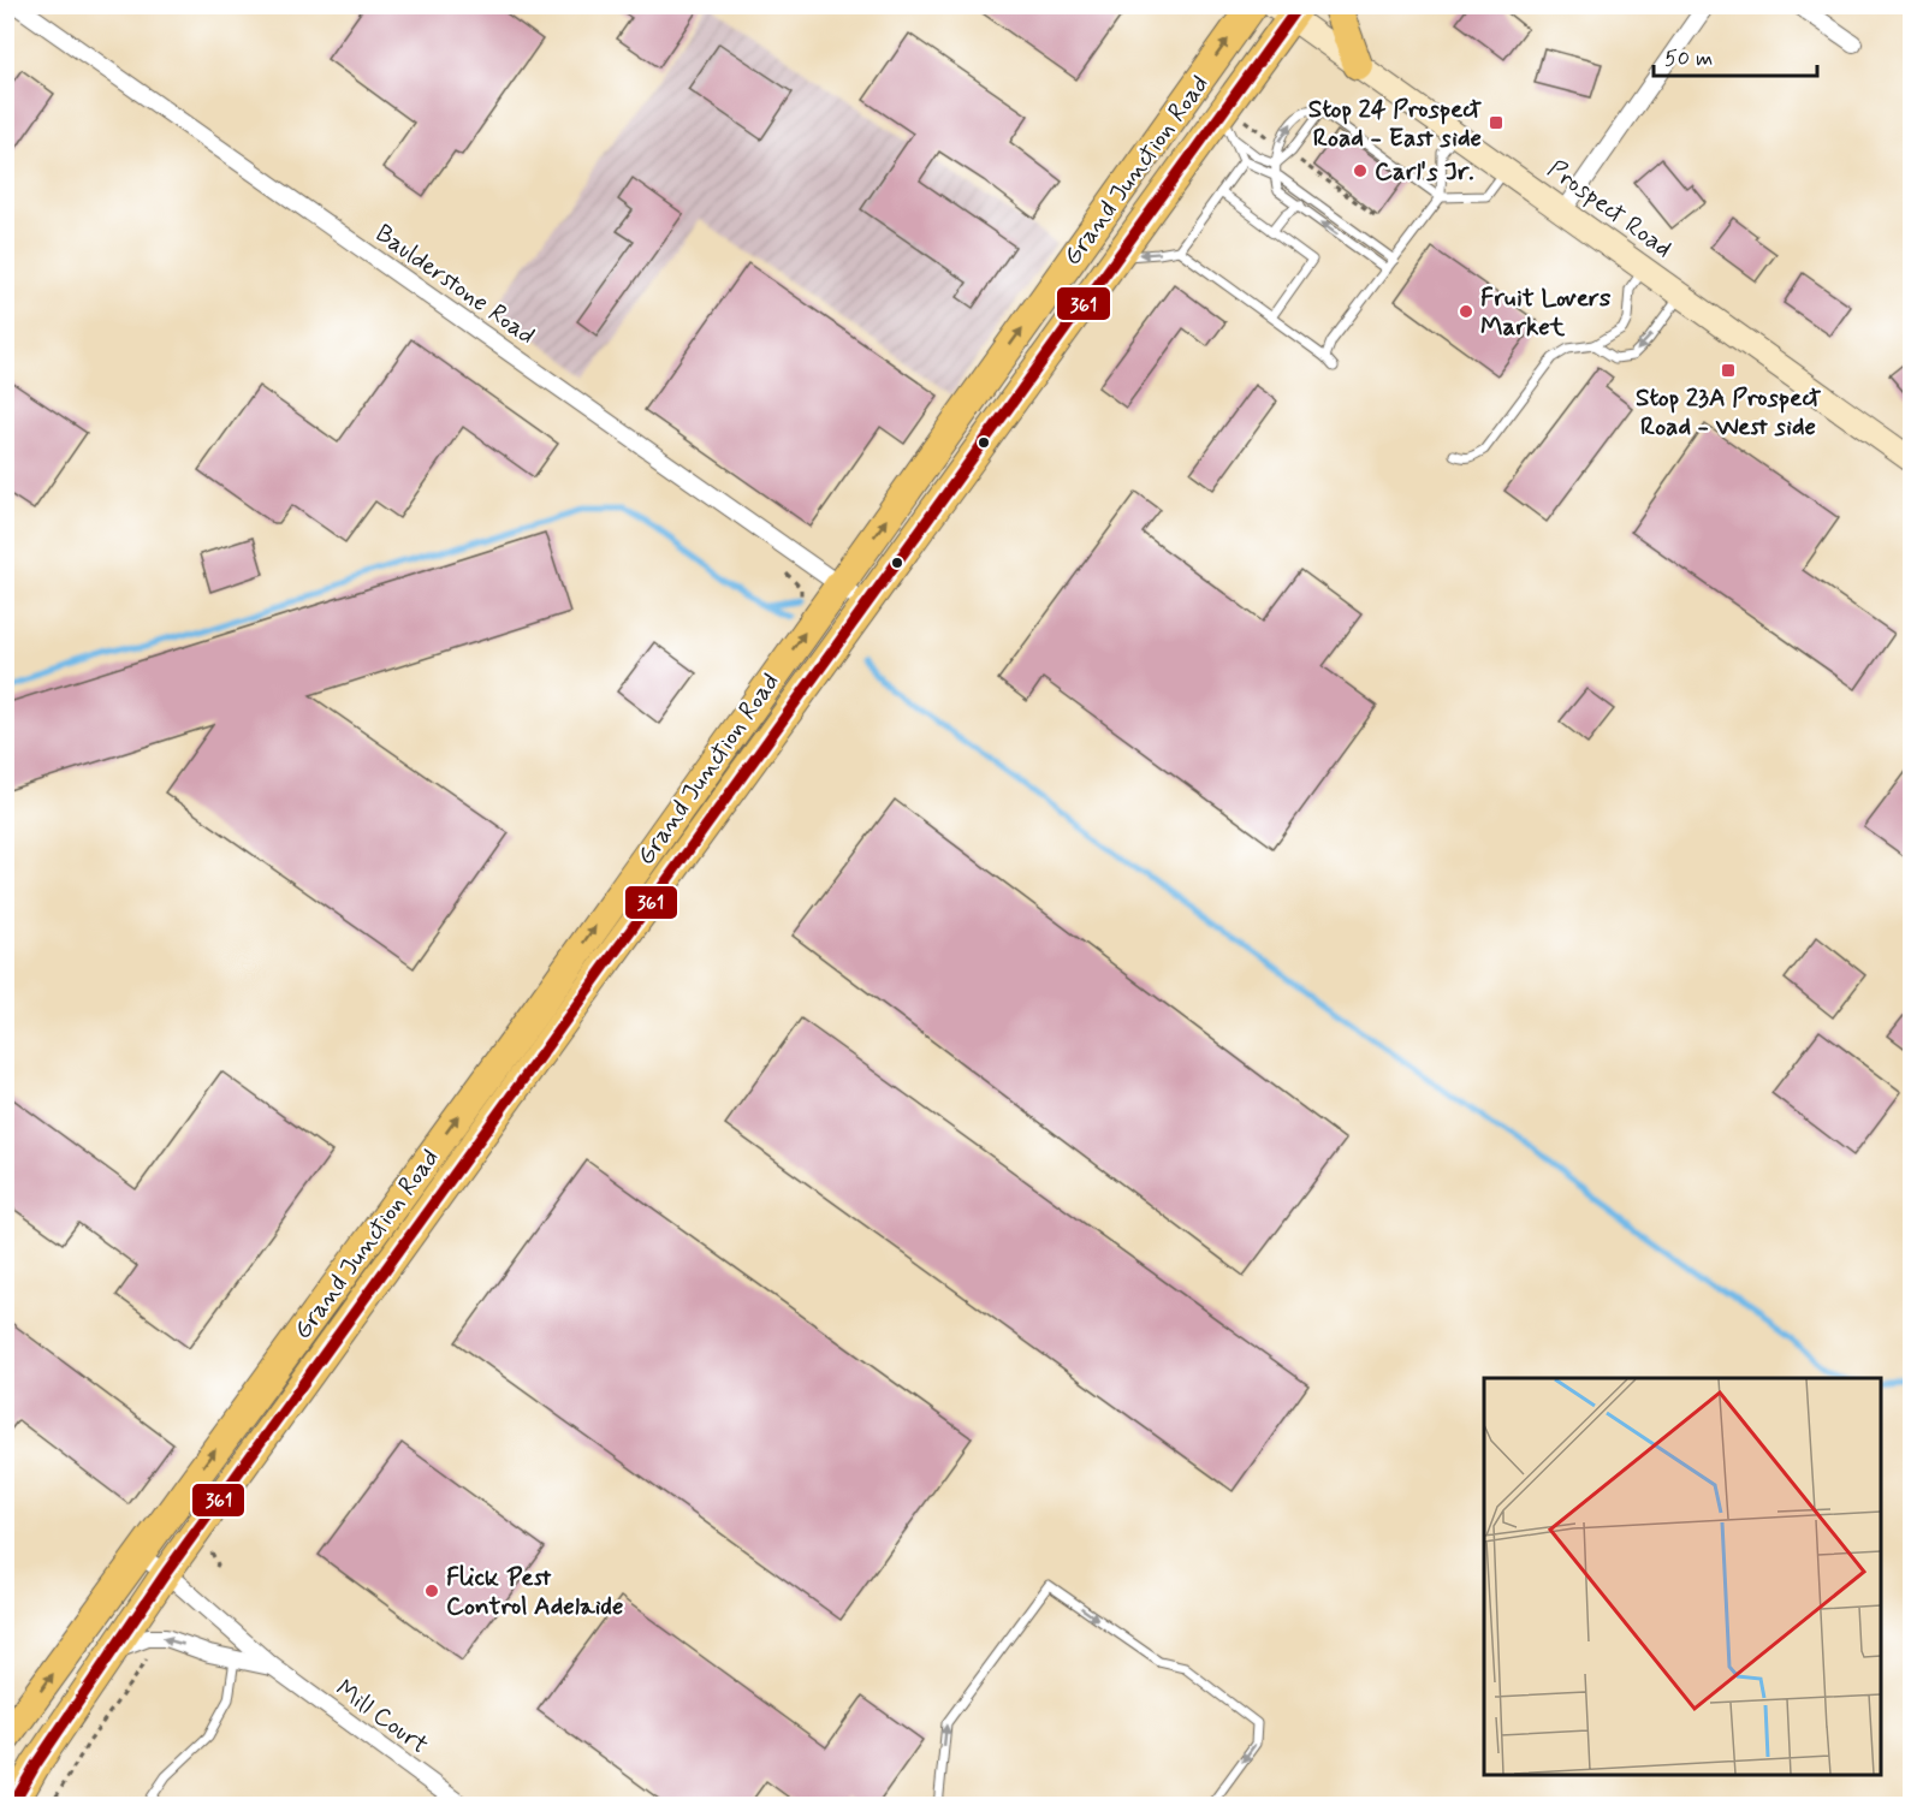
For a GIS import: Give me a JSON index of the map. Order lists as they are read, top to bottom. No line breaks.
{"streets":{"highway":["Grand Junction Road"],"main road":["Prospect Road"],"street":["Baulderstone Road","Mill Court"]},"crossings":[["Grand Junction Road","Prospect Road"],["Grand Junction Road","Baulderstone Road"],["Grand Junction Road","Mill Court"]],"places":{"transit":["Stop 24 Prospect Road - East side","Stop 23A Prospect Road - West side"],"other":["Carl's Jr.","Fruit Lovers Market","Flick Pest Control Adelaide"]},"lines":["transit line 361"],"scale_bar":"50 m"}
